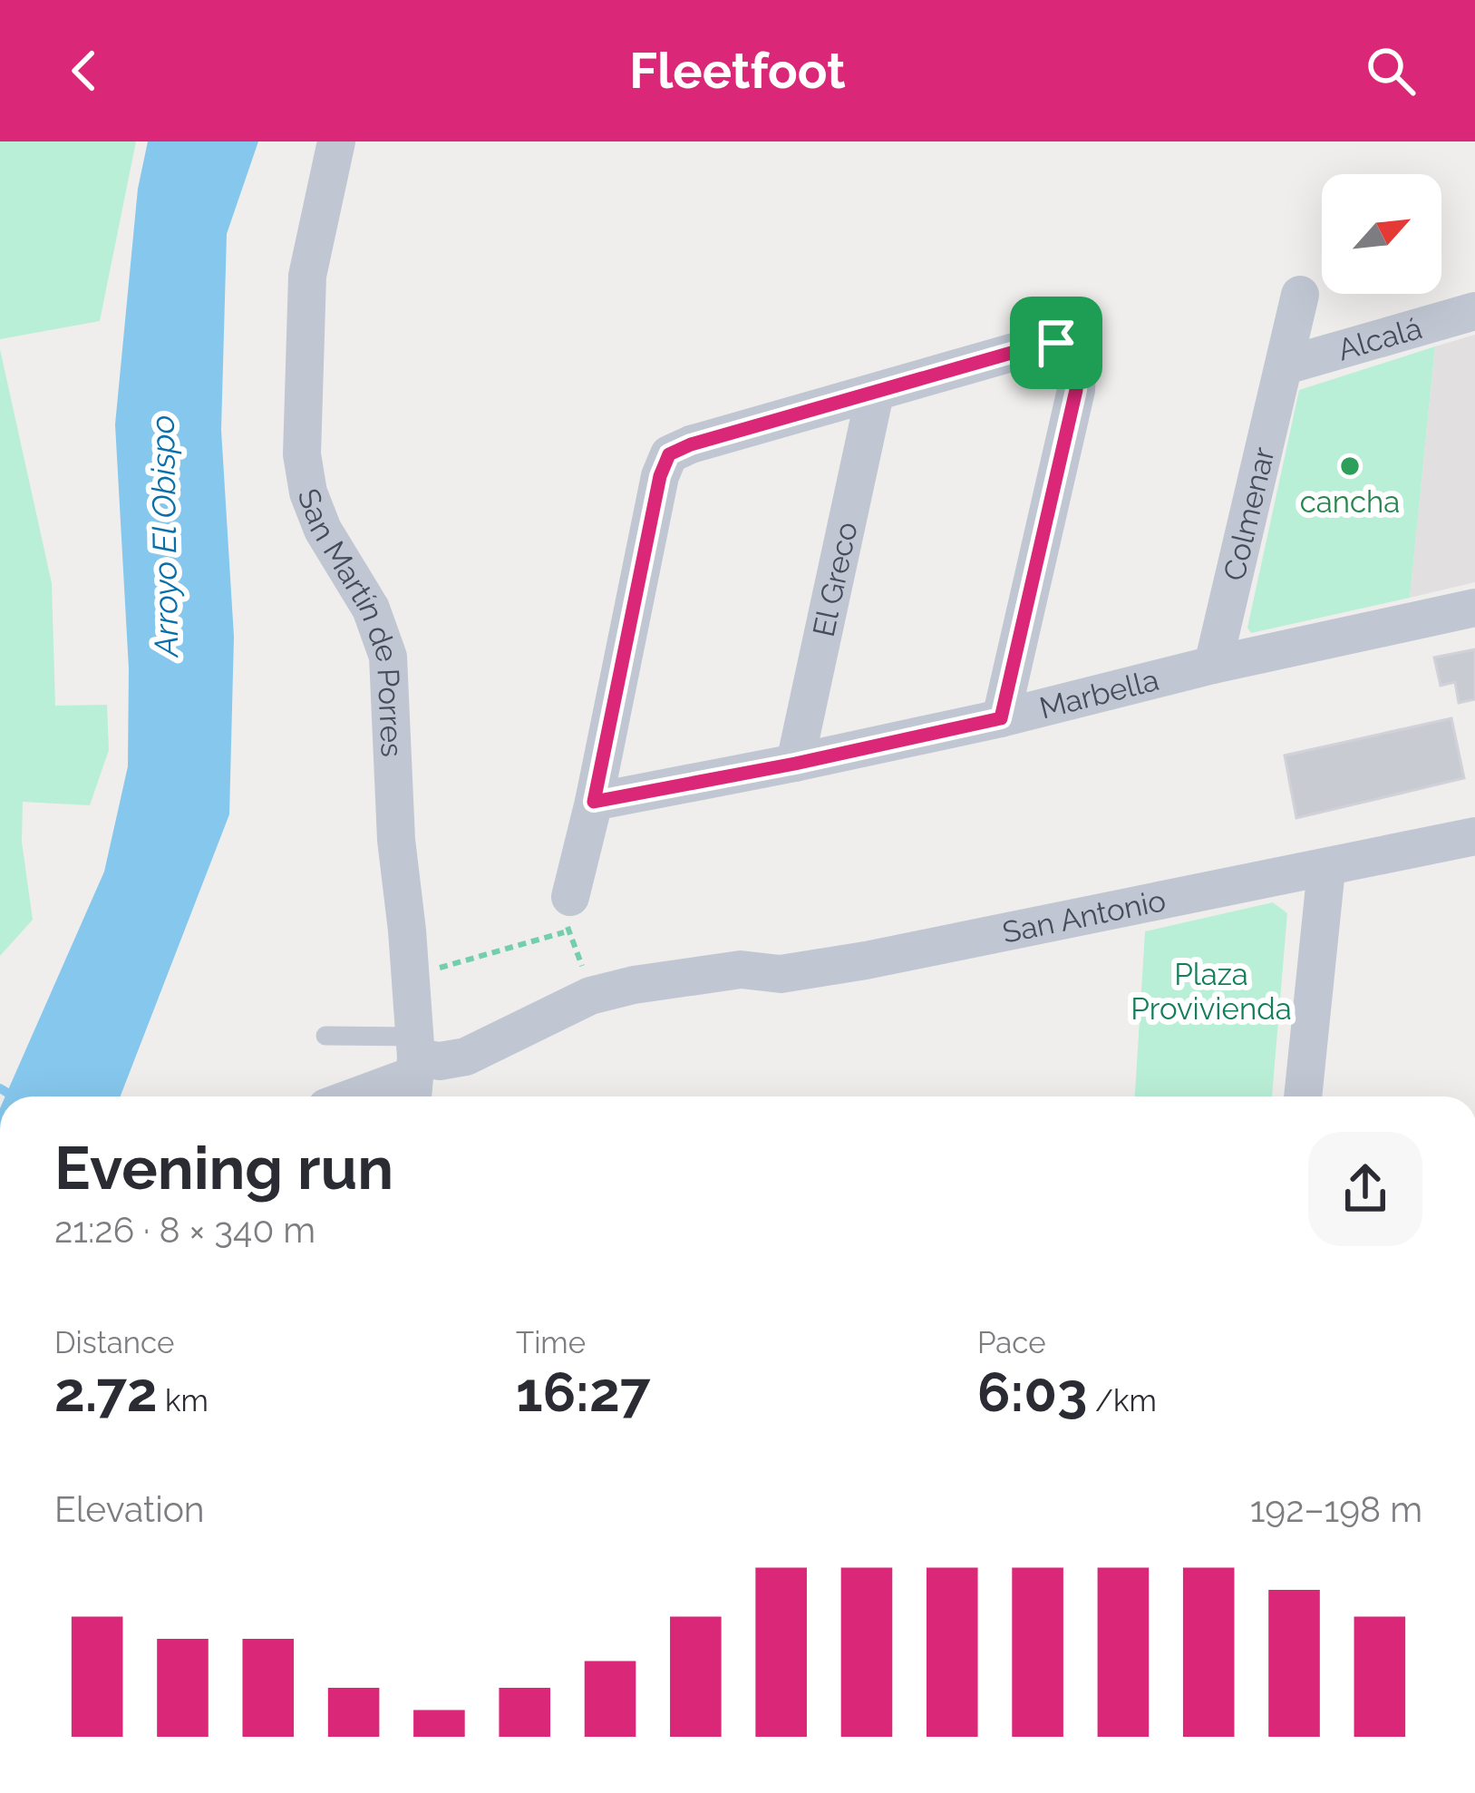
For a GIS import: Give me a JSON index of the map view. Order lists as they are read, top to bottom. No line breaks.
{"streets":{"street":["Alcalá","Colmenar","El Greco","San Martín de Porres","Marbella","San Antonio"]},"crossings":[["Alcalá","Colmenar"],["Colmenar","Marbella"],["El Greco","Marbella"],["San Martín de Porres","San Antonio"]],"water":["Arroyo El Obispo"],"parks":["Plaza Provivienda"],"places":["cancha"],"north":"top right","page":{"header":"Fleetfoot","heading":["Evening run","21:26 · 8 × 340 m"],"stats":[["Distance","2.72 km"],["Time","16:27"],["Pace","6:03 /km"]],"chart":["Elevation","192–198 m"]}}
